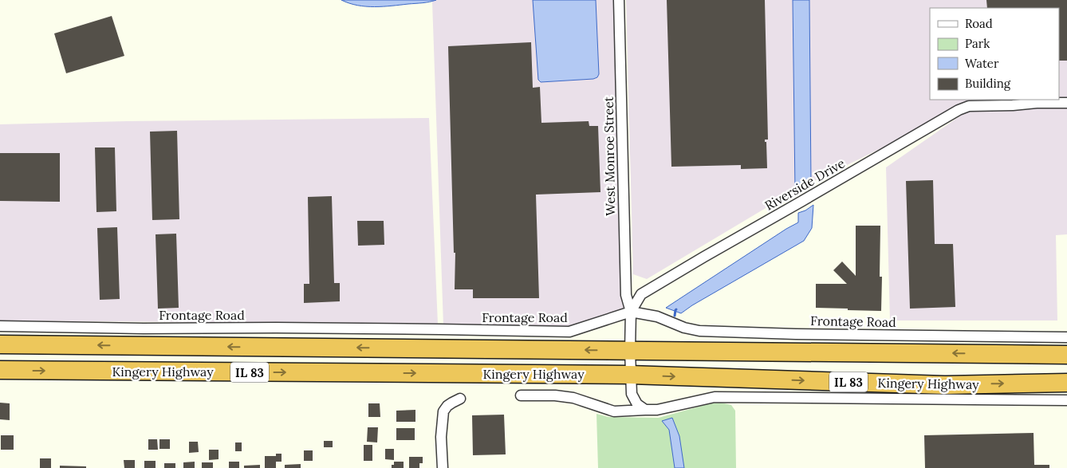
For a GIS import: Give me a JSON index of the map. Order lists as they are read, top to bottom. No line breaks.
{"streets":{"highway":["Kingery Highway","IL 83"],"street":["West Monroe Street","Riverside Drive","Frontage Road"]},"crossings":[["West Monroe Street","Riverside Drive"],["West Monroe Street","Frontage Road"],["Riverside Drive","Frontage Road"],["Riverside Drive","Kingery Highway"]],"legend":["Road","Park","Water","Building"]}
